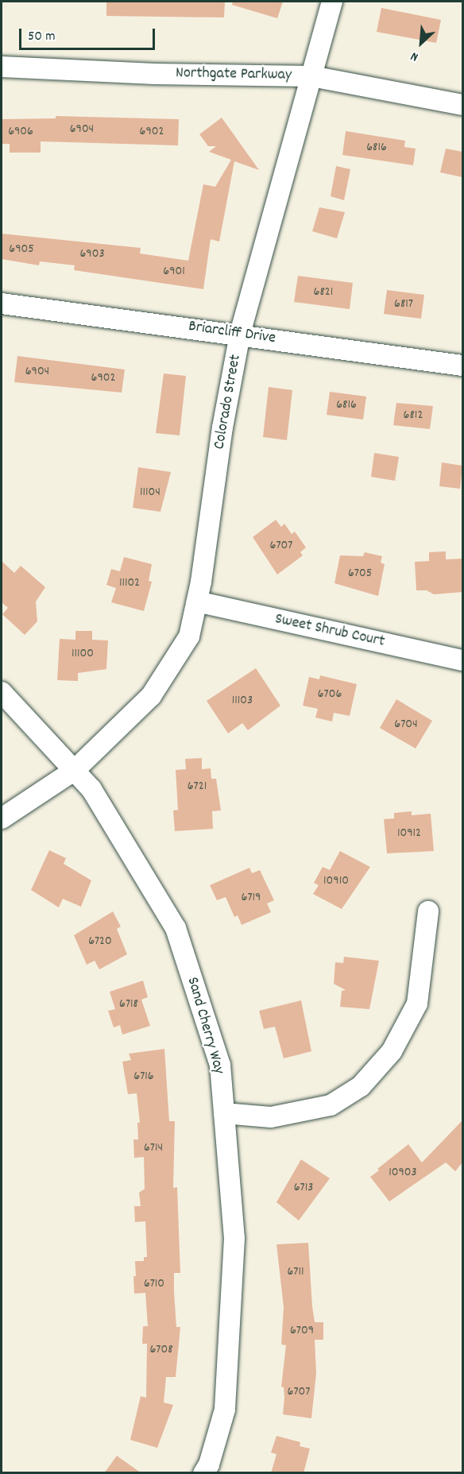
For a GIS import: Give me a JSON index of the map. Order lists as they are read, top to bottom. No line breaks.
{"streets":{"street":["Northgate Parkway","Briarcliff Drive","Colorado Street","Sweet Shrub Court","Sand Cherry Way"]},"crossings":[["Northgate Parkway","Colorado Street"],["Briarcliff Drive","Colorado Street"],["Colorado Street","Sweet Shrub Court"],["Colorado Street","Sand Cherry Way"]],"house_numbers":["6904","6906","6902","6816","6905","6903","6901","6821","6817","6904","6902","6816","6812","11104","6707","6705","11102","11100","6706","11103","6704","6721","10912","10910","6719","6720","6718","6716","6714","10903","6713","6711","6710","6709","6708","6707"],"scale_bar":"50 m","north":"bottom left"}
